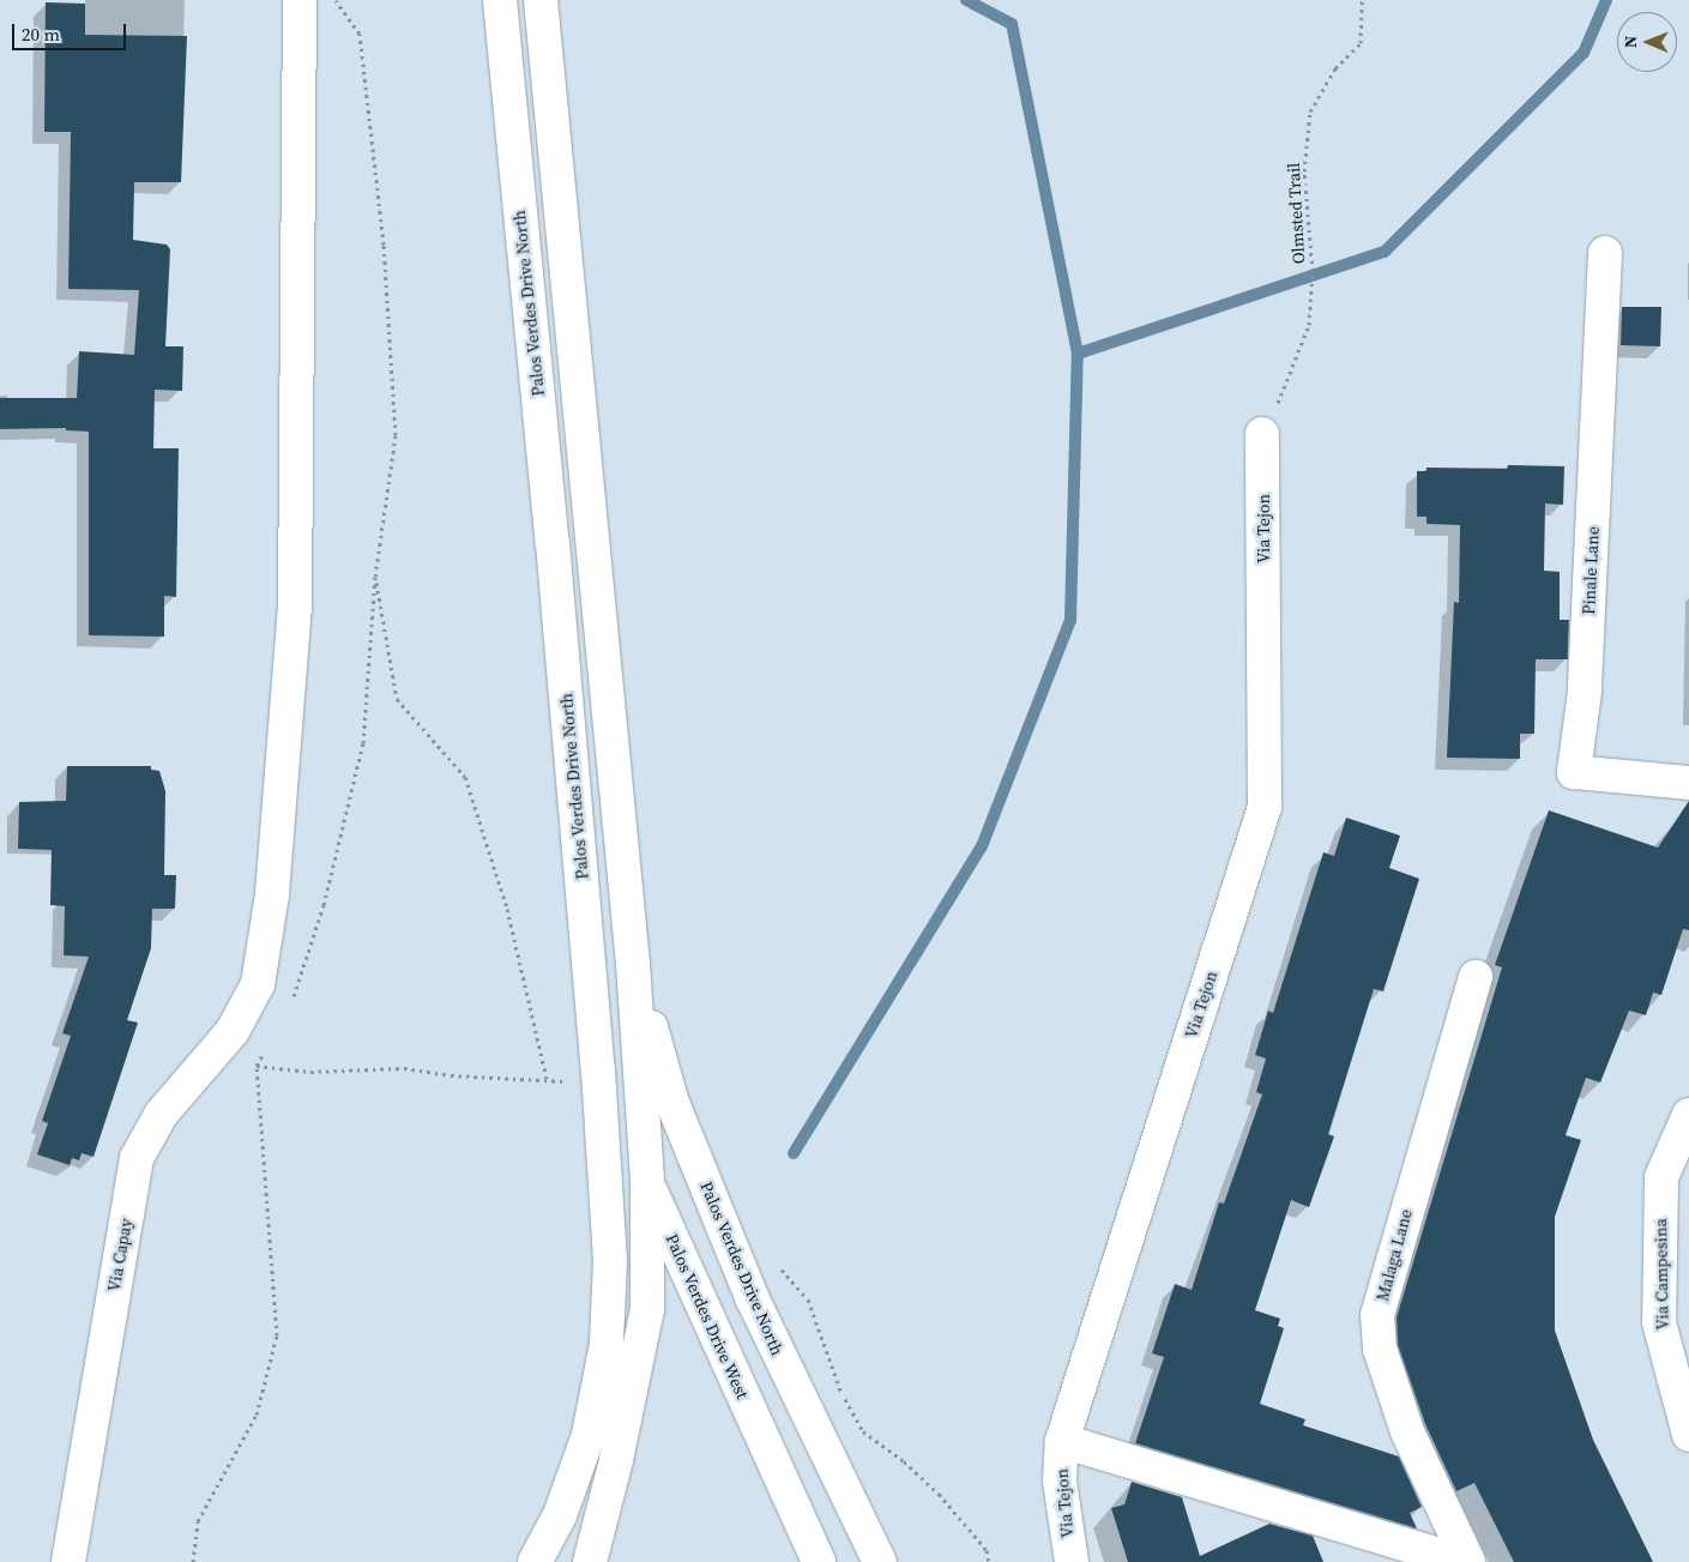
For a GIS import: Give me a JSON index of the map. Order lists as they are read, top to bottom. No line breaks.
{"streets":{"street":["Palos Verdes Drive North","Via Tejon","Pinale Lane","Via Capay","Malaga Lane","Via Campesina","Palos Verdes Drive West"],"path":["Olmsted Trail"]},"crossings":[["Olmsted Trail","Via Tejon"],["Palos Verdes Drive North","Palos Verdes Drive West"]],"scale_bar":"20 m","north":"left"}
